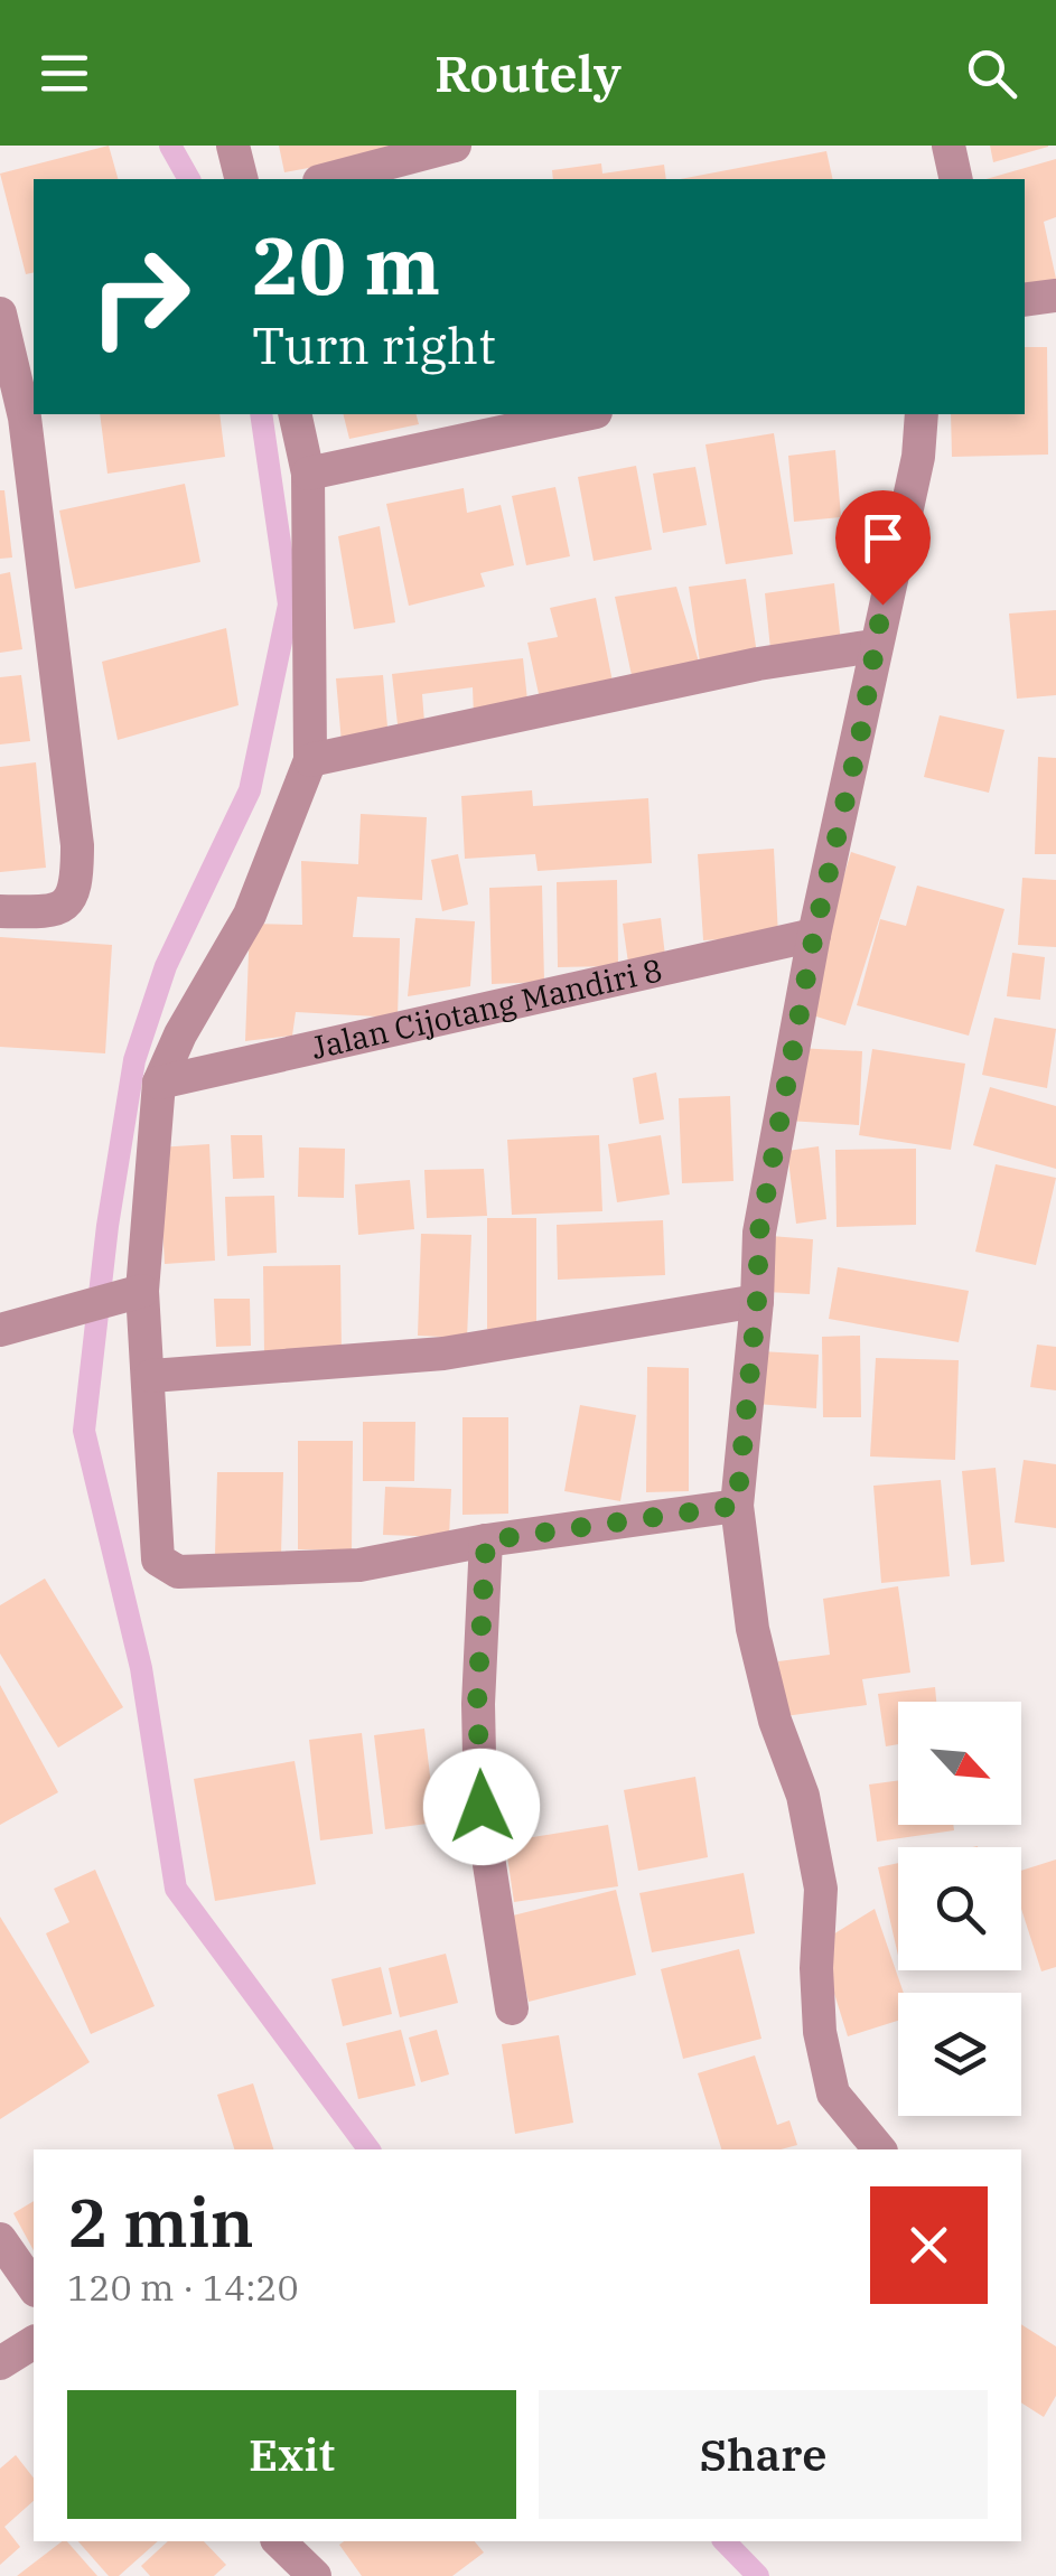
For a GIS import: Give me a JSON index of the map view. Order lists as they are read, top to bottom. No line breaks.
{"streets":{"street":["Jalan Cijotang Mandiri 8"]},"north":"bottom right","page":{"header":"Routely","turn":["20 m","Turn right"],"heading":["2 min","120 m · 14:20"],"buttons":["Exit","Share"]}}
